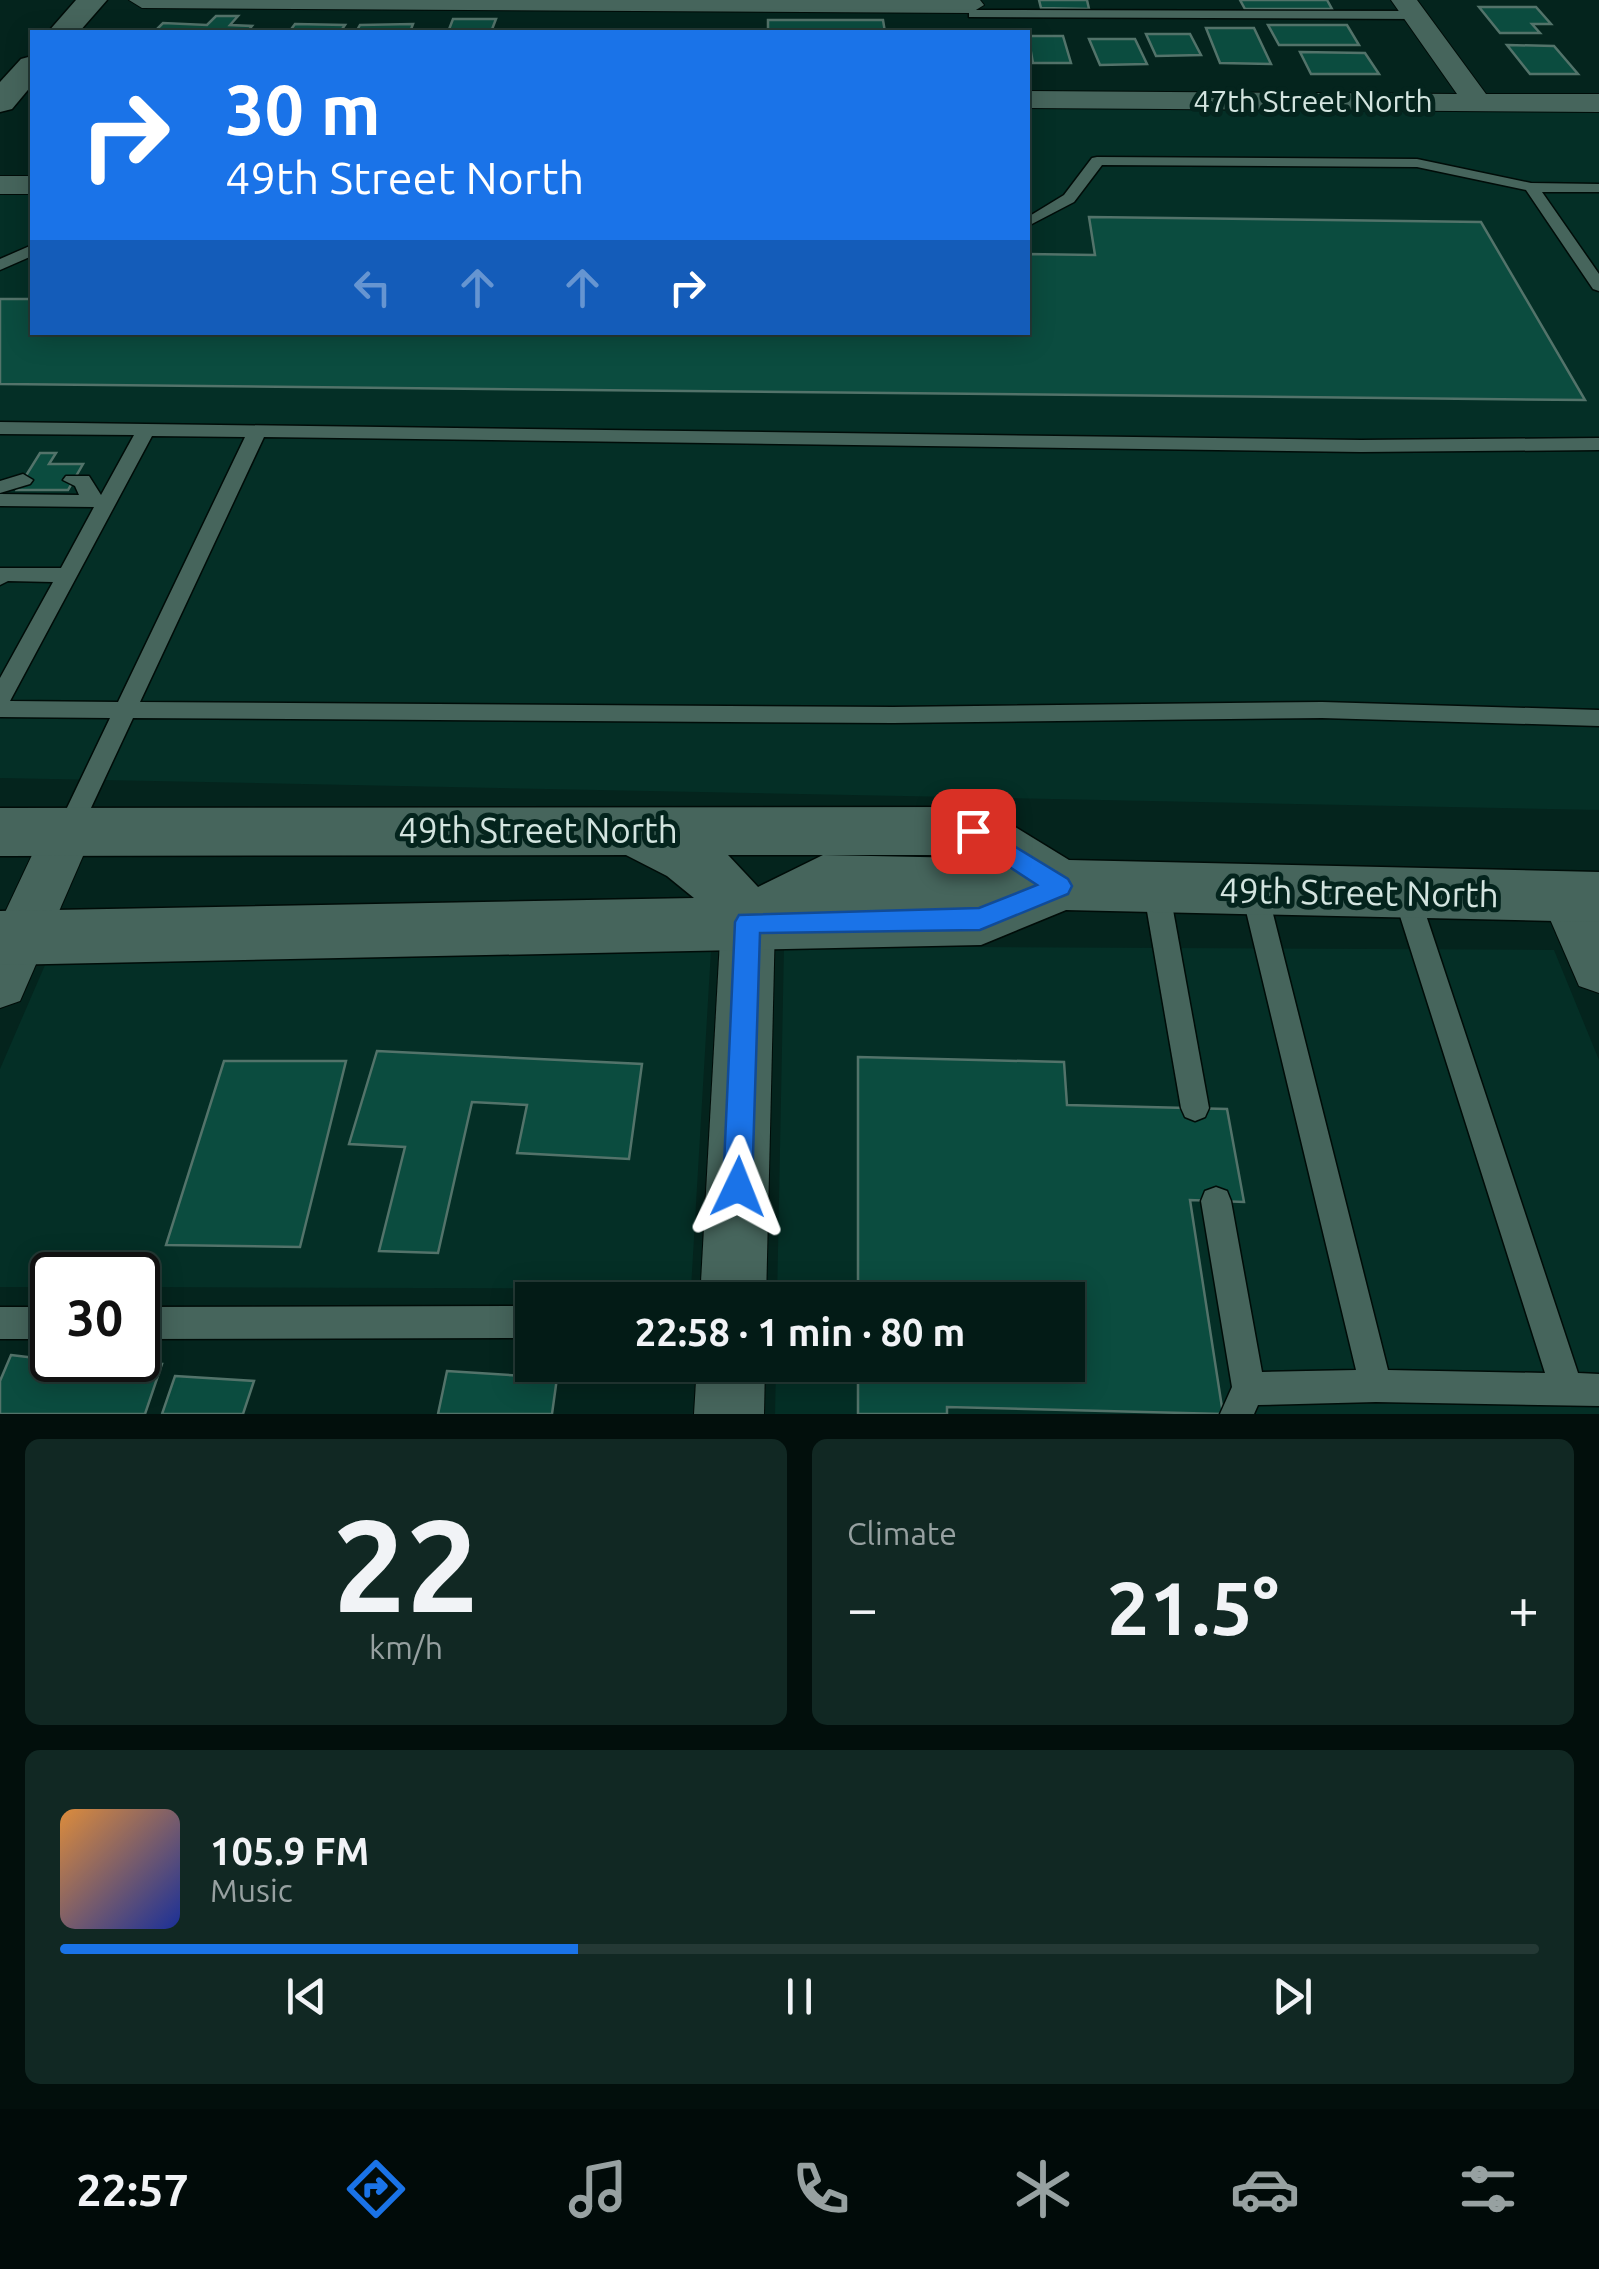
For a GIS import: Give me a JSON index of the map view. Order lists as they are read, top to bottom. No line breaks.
{"streets":{"main road":["49th Street North"],"street":["47th Street North"]},"page":{"turn":["30 m","49th Street North"],"limit":"30","trip":"22:58 · 1 min · 80 m","tile":[["22","km/h"],"Climate"],"heat":["−","21.5°","+"],"song":["105.9 FM","Music"],"tabs":"22:57"}}
